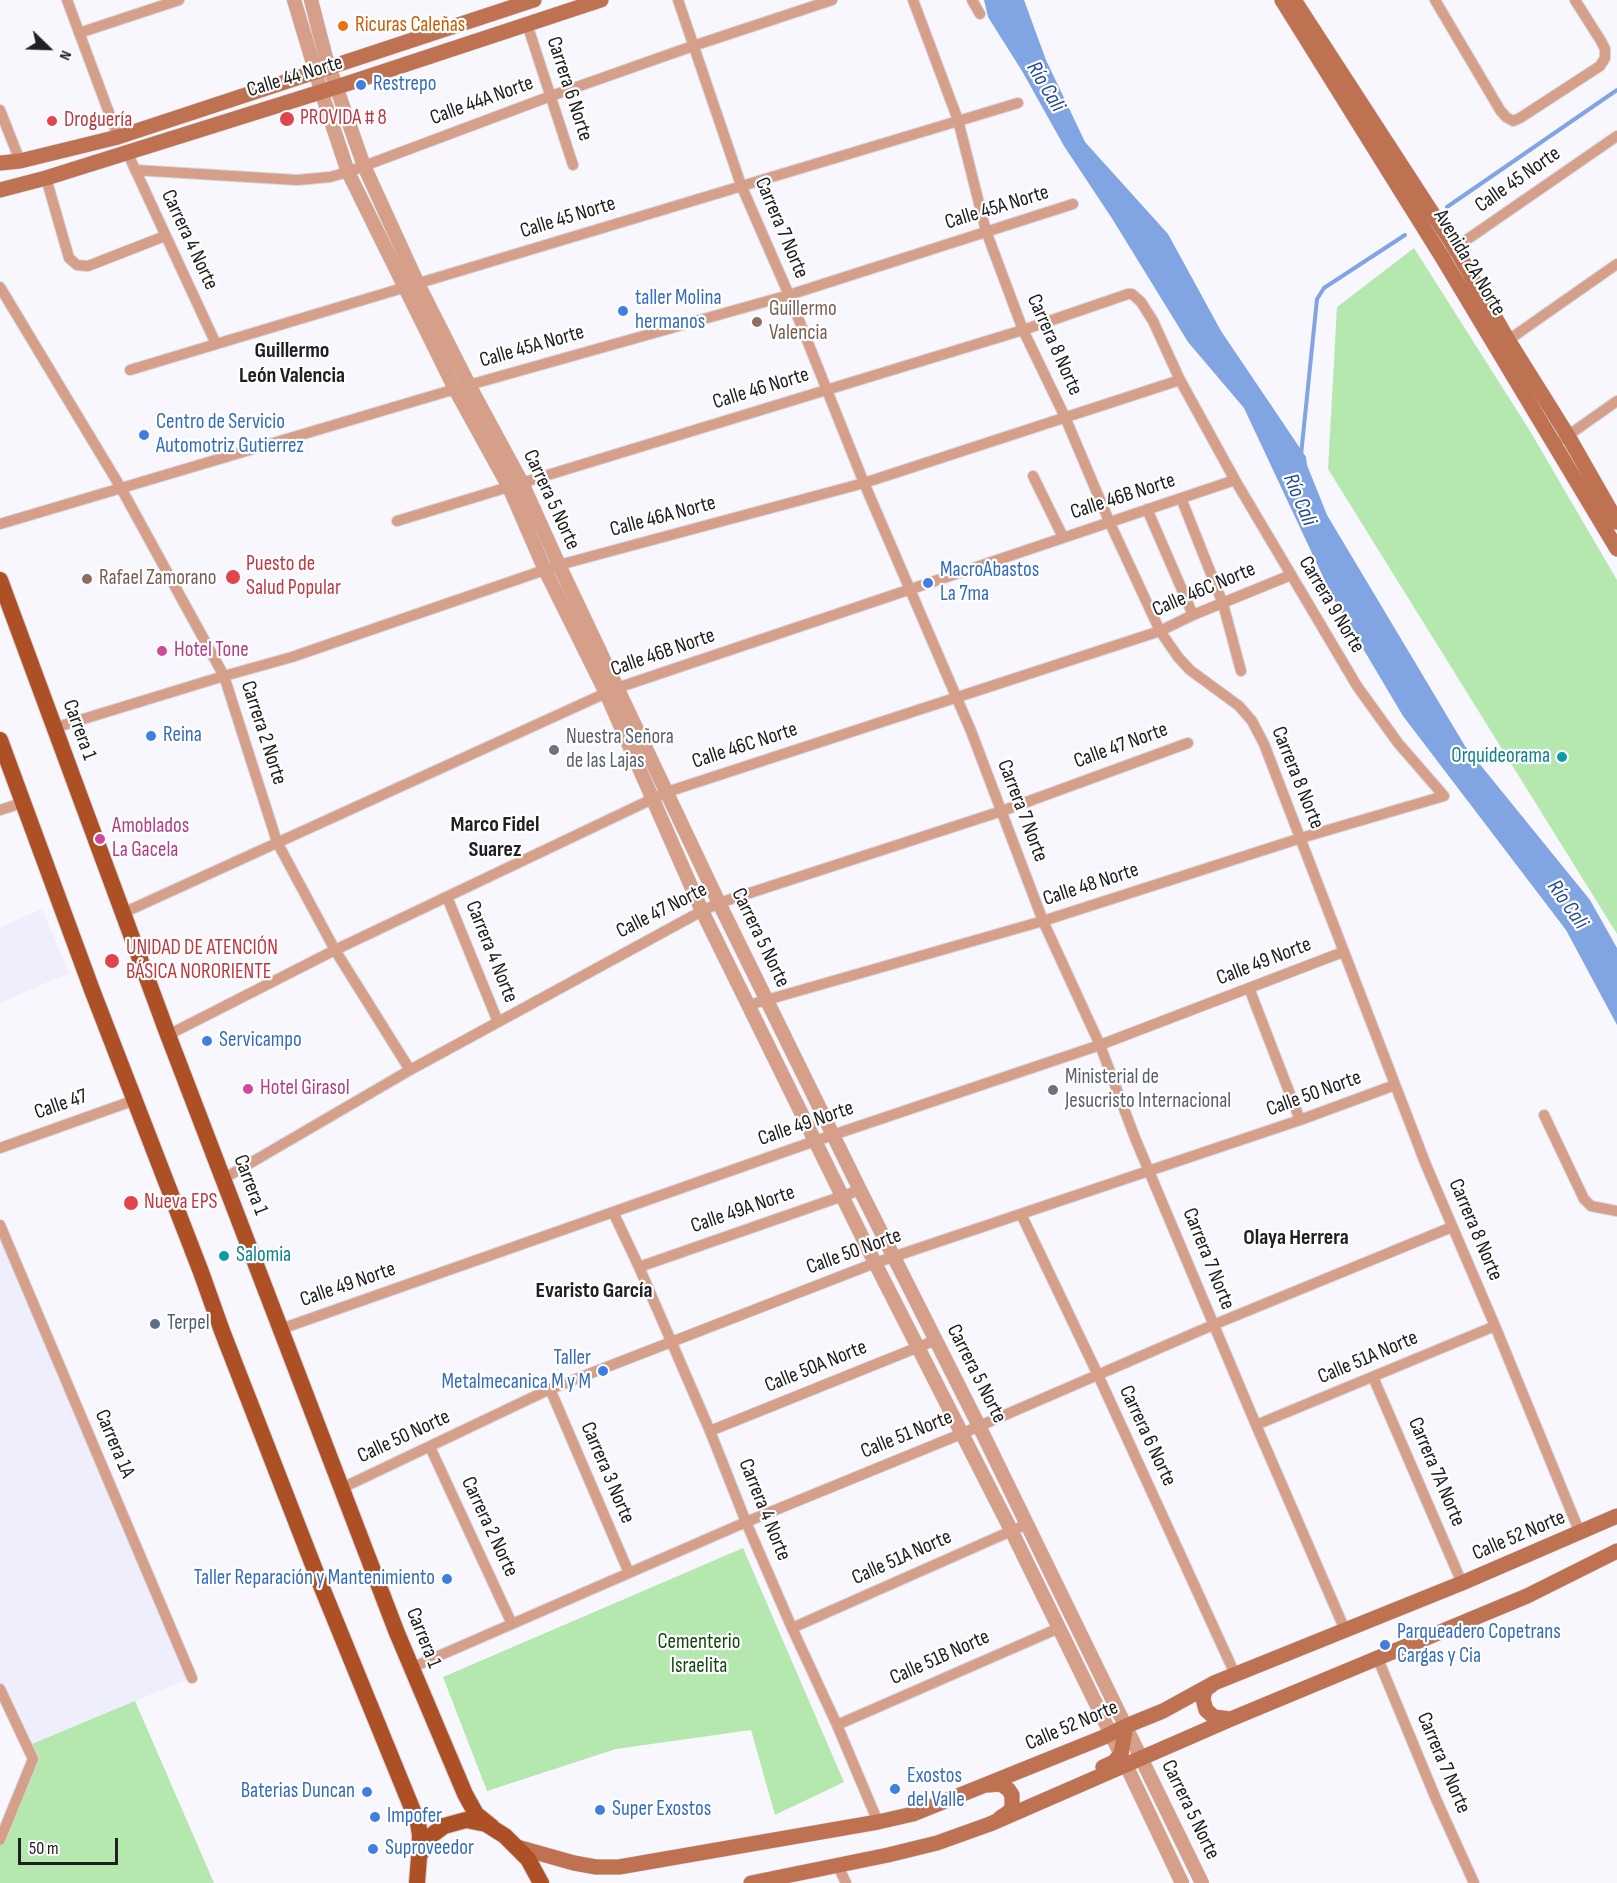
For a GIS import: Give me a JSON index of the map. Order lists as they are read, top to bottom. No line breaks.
{"streets":{"main road":["Calle 44 Norte","Avenida 2A Norte","Carrera 1","Calle 52 Norte"],"street":["Carrera 6 Norte","Calle 44A Norte","Calle 45 Norte","Calle 45A Norte","Carrera 7 Norte","Carrera 4 Norte","Carrera 8 Norte","Calle 46 Norte","Calle 46B Norte","Carrera 5 Norte","Calle 46A Norte","Calle 46C Norte","Carrera 9 Norte","Carrera 2 Norte","Calle 47 Norte","Calle 48 Norte","Calle 49 Norte","Calle 50 Norte","Calle 47","Calle 49A Norte","Calle 51A Norte","Calle 50A Norte","Calle 51 Norte","Carrera 1A","Carrera 7A Norte","Carrera 3 Norte","Calle 51B Norte"]},"crossings":[["Calle 44 Norte","Carrera 6 Norte"],["Calle 44 Norte","Carrera 4 Norte"],["Calle 44 Norte","Carrera 5 Norte"],["Carrera 6 Norte","Calle 44A Norte"],["Carrera 6 Norte","Calle 50 Norte"],["Carrera 6 Norte","Calle 51 Norte"],["Carrera 6 Norte","Calle 52 Norte"],["Calle 44A Norte","Carrera 7 Norte"],["Calle 44A Norte","Carrera 4 Norte"],["Calle 44A Norte","Carrera 5 Norte"],["Calle 45 Norte","Carrera 7 Norte"],["Calle 45 Norte","Carrera 4 Norte"],["Calle 45 Norte","Avenida 2A Norte"],["Calle 45 Norte","Carrera 8 Norte"],["Calle 45 Norte","Carrera 5 Norte"],["Calle 45A Norte","Carrera 7 Norte"],["Calle 45A Norte","Carrera 8 Norte"],["Calle 45A Norte","Carrera 5 Norte"],["Calle 45A Norte","Carrera 2 Norte"],["Carrera 7 Norte","Calle 46 Norte"],["Carrera 7 Norte","Calle 46B Norte"],["Carrera 7 Norte","Calle 46A Norte"],["Carrera 7 Norte","Calle 46C Norte"],["Carrera 7 Norte","Calle 47 Norte"],["Carrera 7 Norte","Calle 48 Norte"],["Carrera 7 Norte","Calle 49 Norte"],["Carrera 7 Norte","Calle 50 Norte"],["Carrera 7 Norte","Calle 51A Norte"],["Carrera 7 Norte","Calle 51 Norte"],["Carrera 7 Norte","Calle 52 Norte"],["Carrera 4 Norte","Calle 46C Norte"],["Carrera 4 Norte","Calle 47 Norte"],["Carrera 4 Norte","Calle 49 Norte"],["Carrera 4 Norte","Calle 50 Norte"],["Carrera 4 Norte","Calle 49A Norte"],["Carrera 4 Norte","Calle 51A Norte"],["Carrera 4 Norte","Calle 50A Norte"],["Carrera 4 Norte","Calle 51 Norte"],["Carrera 4 Norte","Calle 52 Norte"],["Carrera 4 Norte","Calle 51B Norte"],["Carrera 8 Norte","Calle 46 Norte"],["Carrera 8 Norte","Calle 46B Norte"],["Carrera 8 Norte","Calle 46A Norte"],["Carrera 8 Norte","Calle 46C Norte"],["Carrera 8 Norte","Calle 48 Norte"],["Carrera 8 Norte","Calle 49 Norte"],["Carrera 8 Norte","Calle 50 Norte"],["Carrera 8 Norte","Calle 51A Norte"],["Carrera 8 Norte","Calle 51 Norte"],["Carrera 8 Norte","Calle 52 Norte"],["Calle 46 Norte","Carrera 5 Norte"],["Calle 46 Norte","Carrera 9 Norte"],["Calle 46B Norte","Carrera 5 Norte"],["Calle 46B Norte","Carrera 9 Norte"],["Calle 46B Norte","Carrera 1"],["Calle 46B Norte","Carrera 2 Norte"],["Carrera 5 Norte","Calle 46A Norte"],["Carrera 5 Norte","Calle 46C Norte"],["Carrera 5 Norte","Calle 47 Norte"],["Carrera 5 Norte","Calle 48 Norte"],["Carrera 5 Norte","Calle 49 Norte"],["Carrera 5 Norte","Calle 50 Norte"],["Carrera 5 Norte","Calle 49A Norte"],["Carrera 5 Norte","Calle 51A Norte"],["Carrera 5 Norte","Calle 50A Norte"],["Carrera 5 Norte","Calle 51 Norte"],["Carrera 5 Norte","Calle 52 Norte"],["Carrera 5 Norte","Calle 51B Norte"],["Calle 46A Norte","Carrera 9 Norte"],["Calle 46A Norte","Carrera 1"],["Calle 46A Norte","Carrera 2 Norte"],["Calle 46C Norte","Carrera 9 Norte"],["Calle 46C Norte","Carrera 1"],["Calle 46C Norte","Carrera 2 Norte"],["Carrera 9 Norte","Calle 48 Norte"],["Carrera 1","Calle 47 Norte"],["Carrera 1","Calle 49 Norte"],["Carrera 1","Calle 50 Norte"],["Carrera 1","Calle 51 Norte"],["Carrera 1","Calle 52 Norte"],["Carrera 2 Norte","Calle 47 Norte"],["Carrera 2 Norte","Calle 50 Norte"],["Carrera 2 Norte","Calle 51 Norte"],["Calle 50 Norte","Carrera 3 Norte"],["Calle 51A Norte","Carrera 7A Norte"],["Calle 51 Norte","Carrera 3 Norte"],["Carrera 7A Norte","Calle 52 Norte"]],"districts":["Guillermo León Valencia","Marco Fidel Suarez","Olaya Herrera","Evaristo García"],"water":["Río Cali"],"parks":["Cementerio Israelita"],"places":["Ricuras Caleñas","Restrepo","PROVIDA # 8","Droguería","taller Molina hermanos","Guillermo Valencia","Centro de Servicio Automotriz Gutierrez","Puesto de Salud Popular","Rafael Zamorano","MacroAbastos La 7ma","Hotel Tone","Reina","Nuestra Señora de las Lajas","Orquideorama","Amoblados La Gacela","UNIDAD DE ATENCIÓN BÁSICA NORORIENTE","Servicampo","Hotel Girasol","Ministerial de Jesucristo Internacional","Nueva EPS","Salomia","Terpel","Taller Metalmecanica M y M","Taller Reparación y Mantenimiento","Parqueadero Copetrans Cargas y Cia","Exostos del Valle","Baterias Duncan","Super Exostos","Impofer","Suproveedor"],"scale_bar":"50 m","north":"bottom right"}
